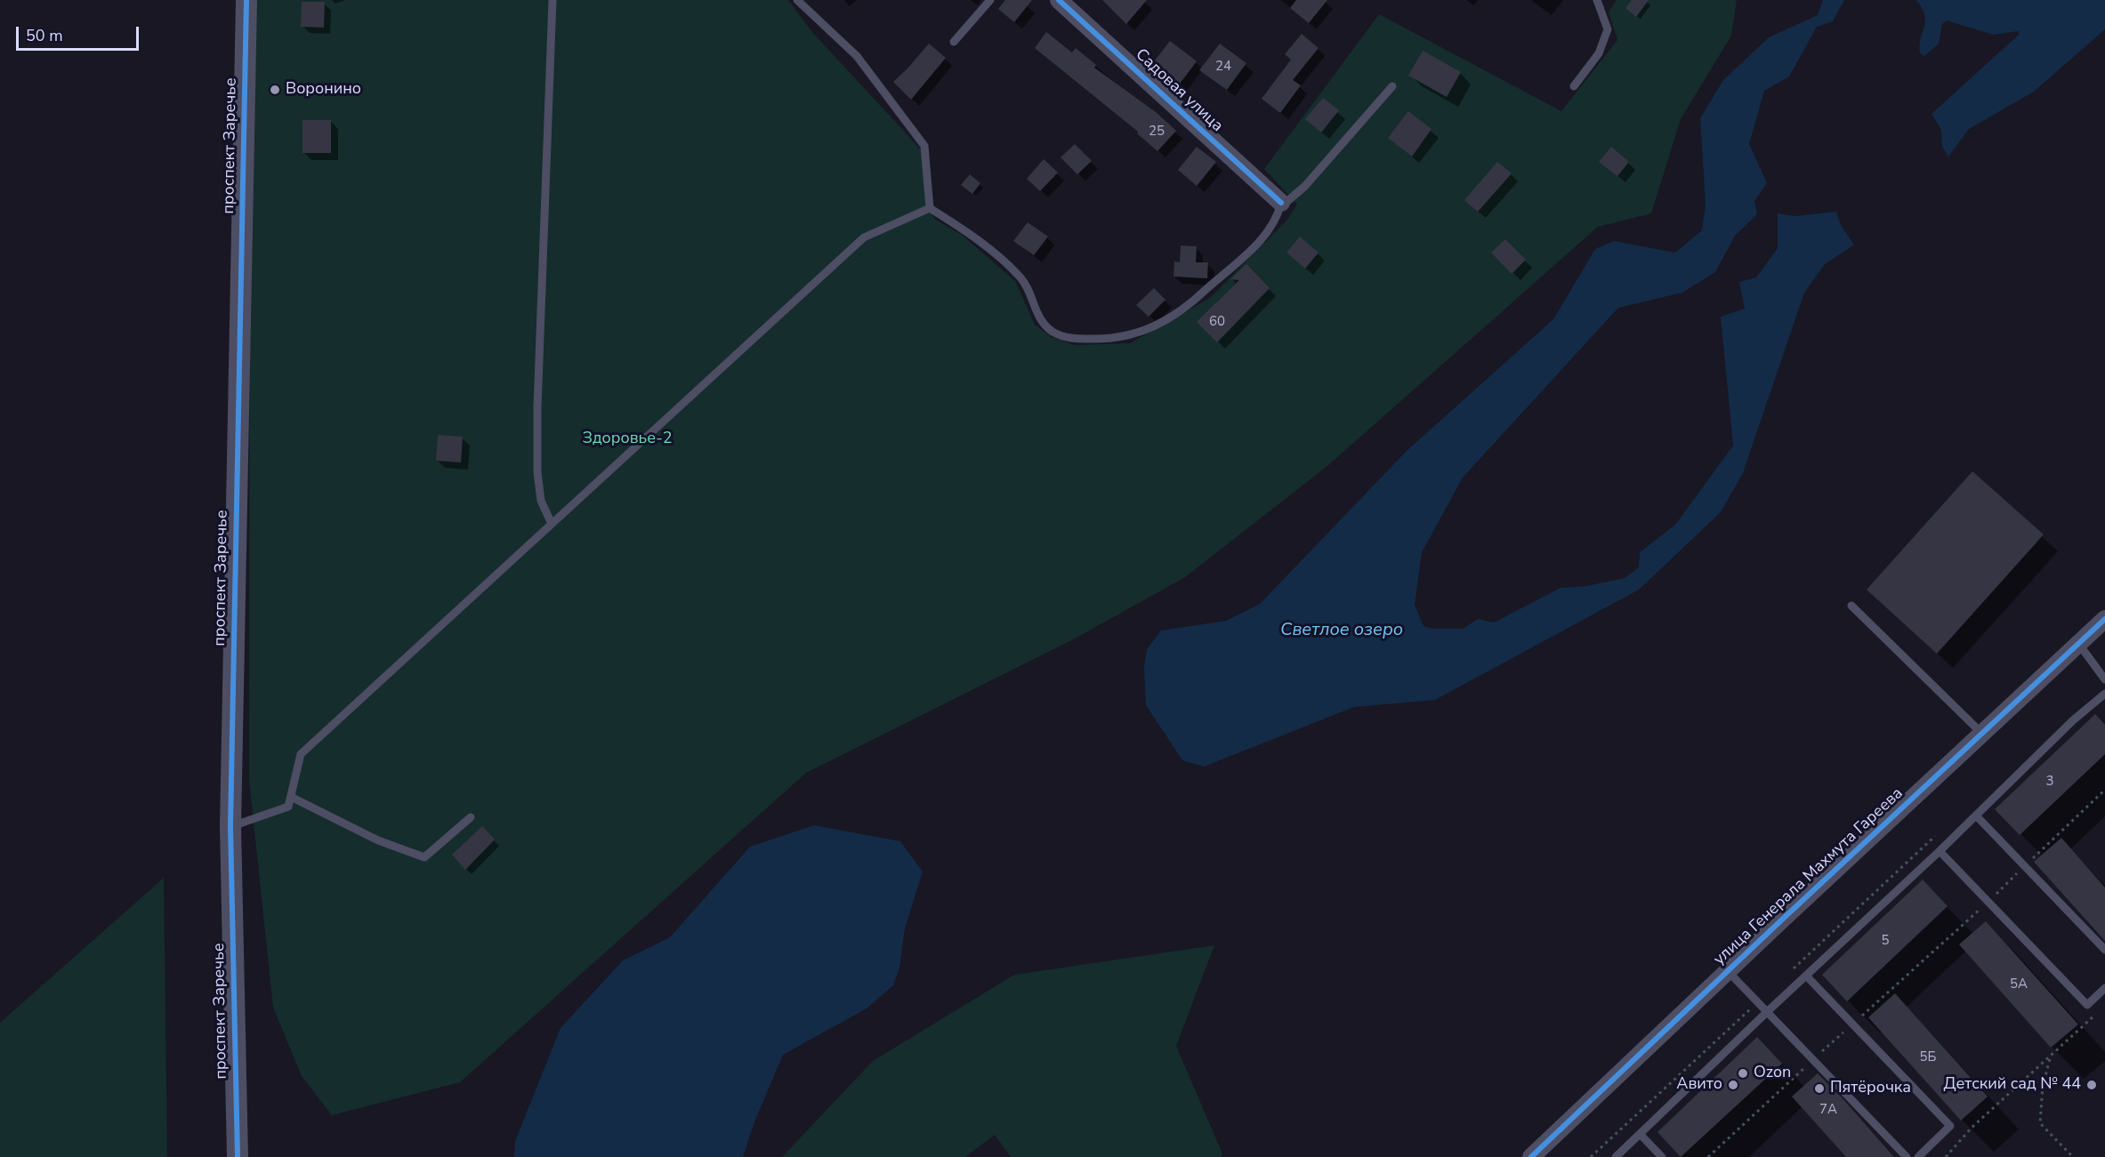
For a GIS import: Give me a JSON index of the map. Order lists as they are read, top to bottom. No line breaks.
{"streets":{"street":["Садовая улица","проспект Заречье","улица Генерала Махмута Гареева"]},"water":["Светлое озеро"],"parks":["Здоровье-2"],"places":["Воронино","Ozon","Авито","Детский сад № 44","Пятёрочка"],"house_numbers":["24","25","60","3","5","5А","5Б","7А"],"scale_bar":"50 m"}
